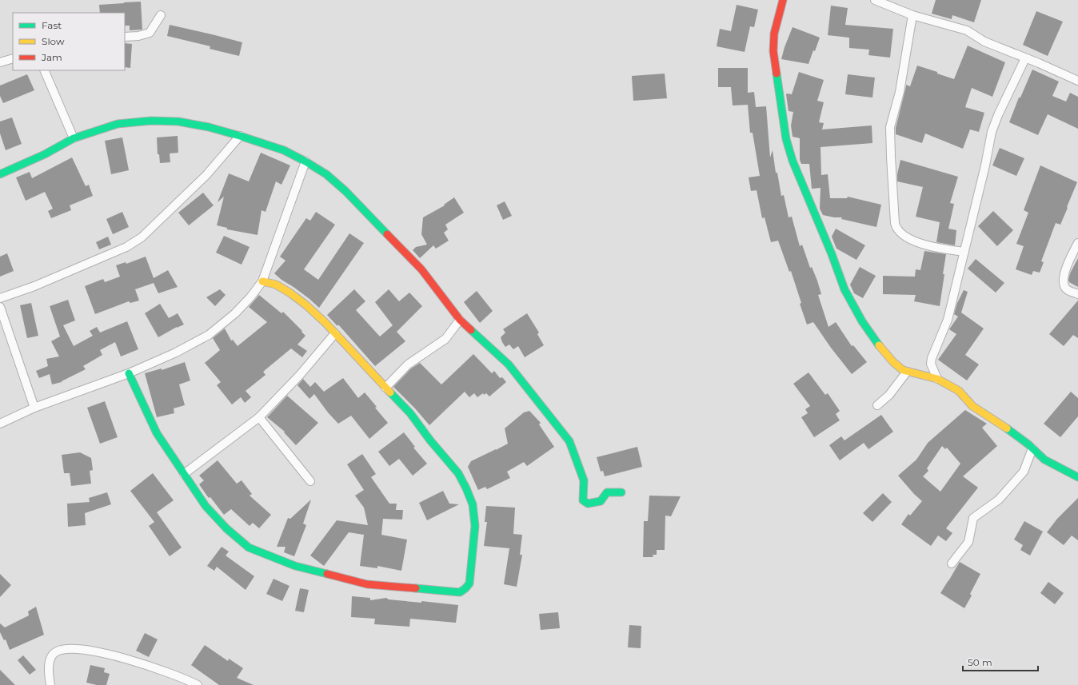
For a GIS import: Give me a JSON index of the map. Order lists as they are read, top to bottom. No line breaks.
{"legend":["Fast","Slow","Jam"],"scale_bar":"50 m"}
